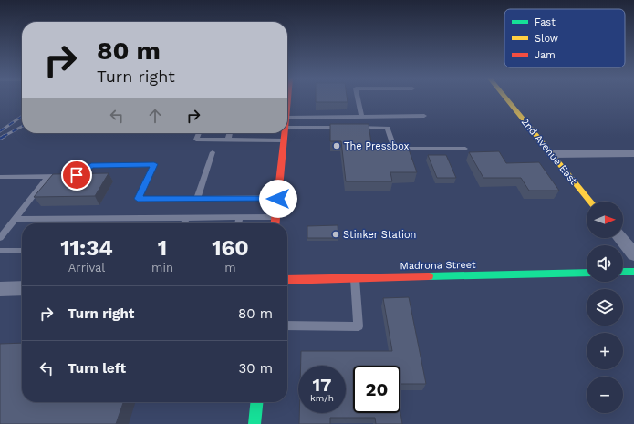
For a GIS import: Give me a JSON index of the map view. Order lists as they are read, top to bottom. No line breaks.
{"streets":{"street":["2nd Avenue East","Madrona Street"]},"places":["The Pressbox","Stinker Station"],"legend":["Fast","Slow","Jam"],"north":"right","page":{"turn":["80 m","Turn right"],"map_buttons":["+","−"],"eta":["11:34","Arrival","1","min","160","m"],"list":[{"name":"Turn right","value":"80 m"},{"name":"Turn left","value":"30 m"}],"speed":"17 km/h","limit":"20"}}
